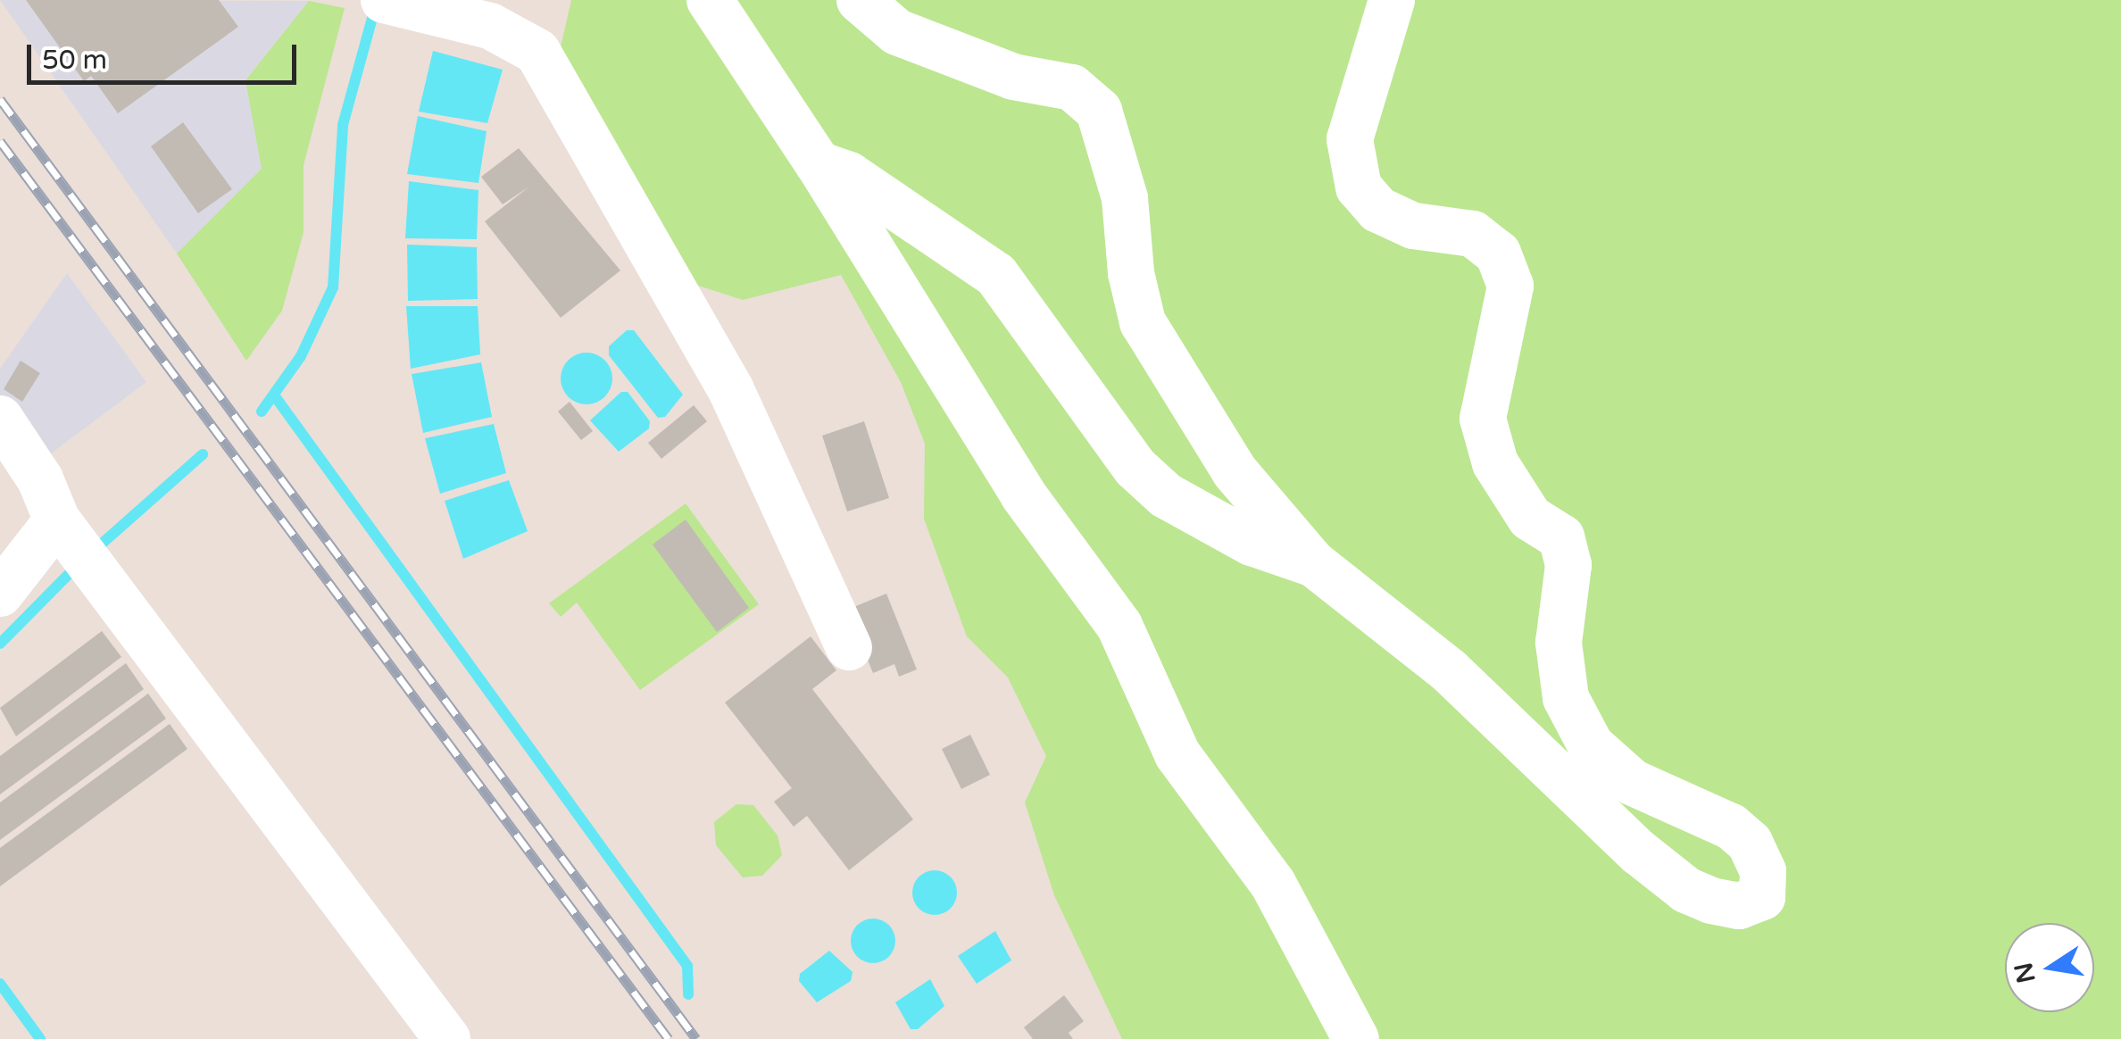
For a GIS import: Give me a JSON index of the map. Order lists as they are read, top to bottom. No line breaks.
{"scale_bar":"50 m","north":"left"}
